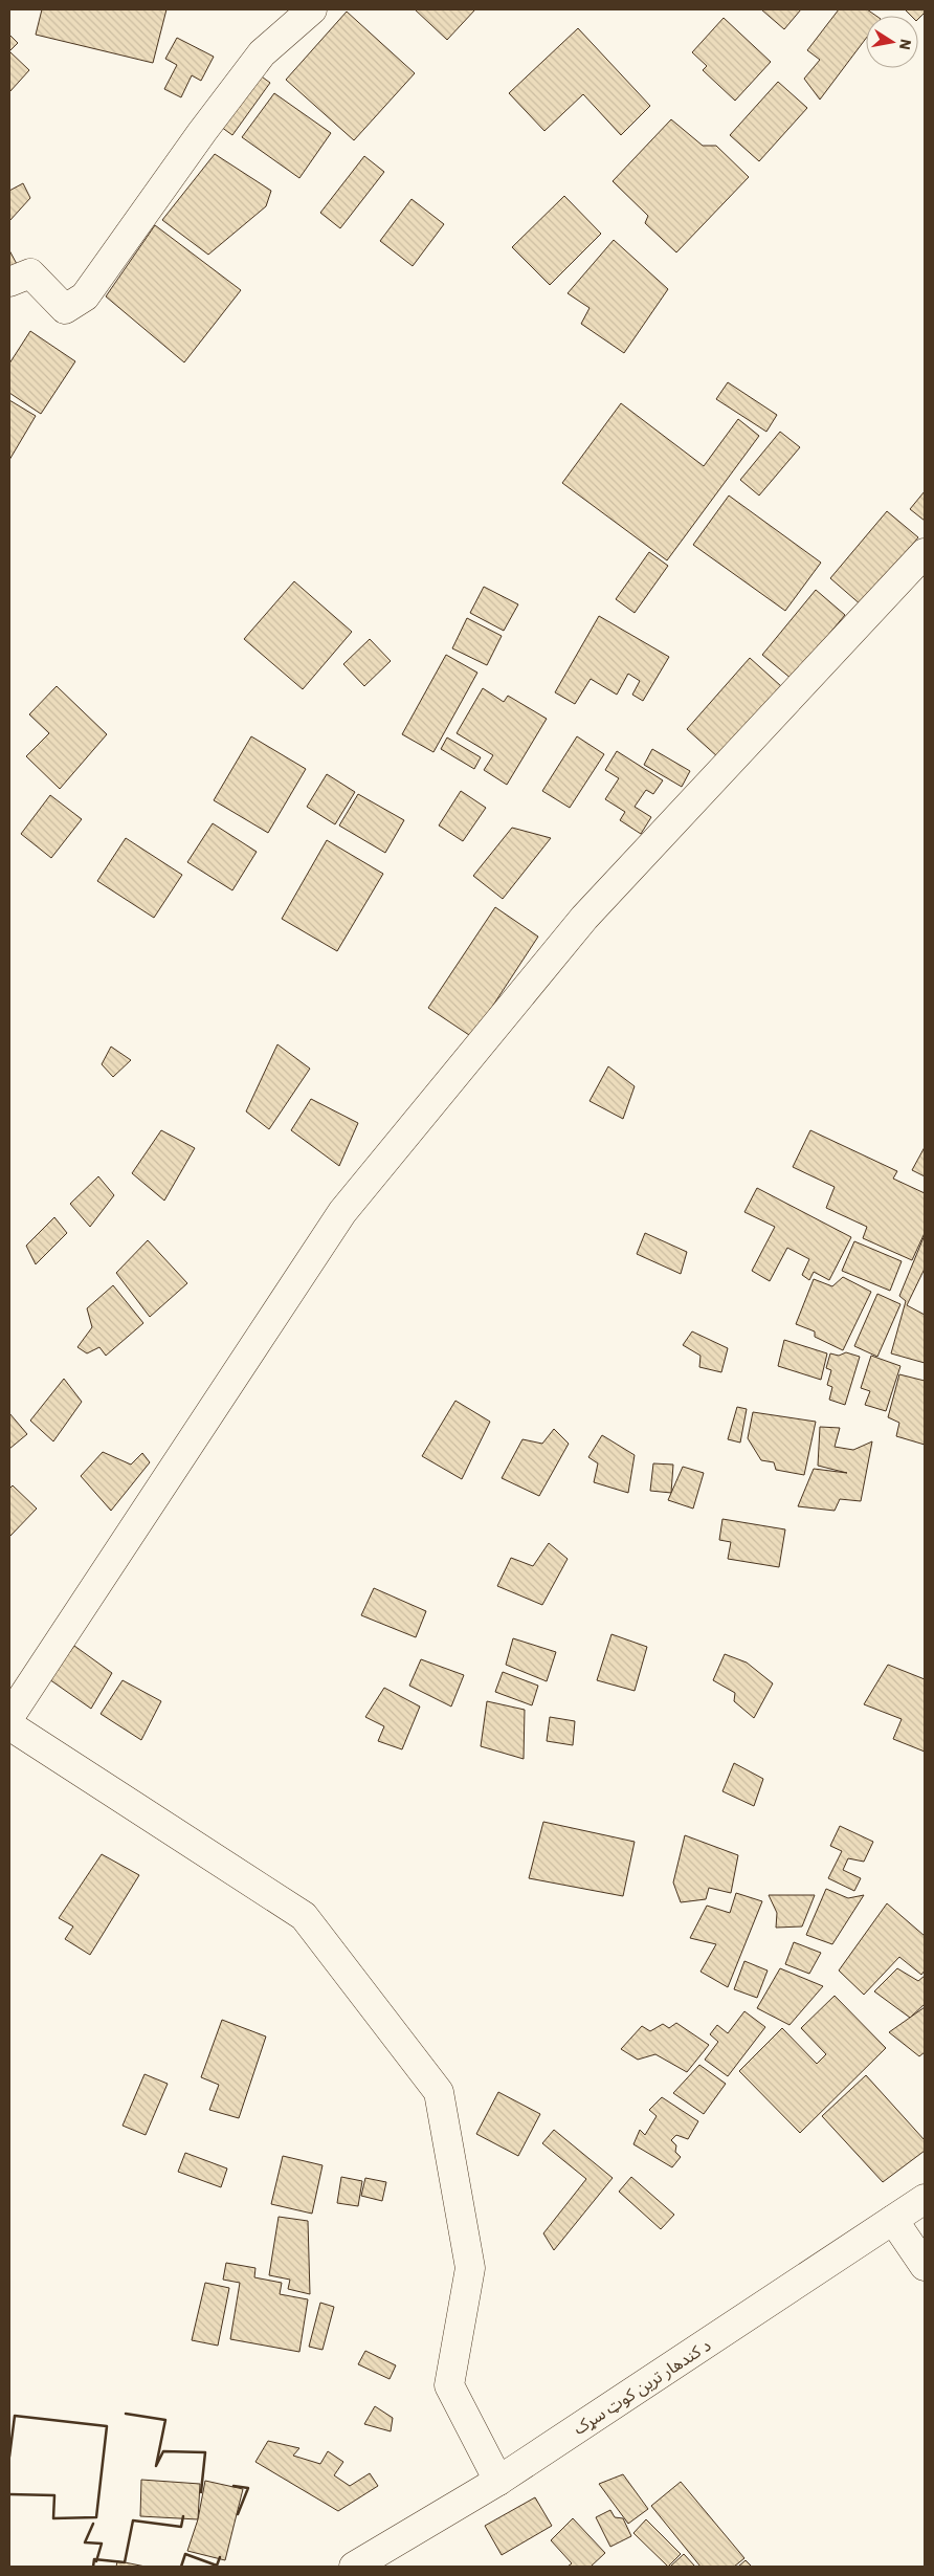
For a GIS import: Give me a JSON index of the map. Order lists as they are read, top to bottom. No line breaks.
{"streets":{"street":["د کندهار ترين کوټ سړک"]},"north":"right"}
